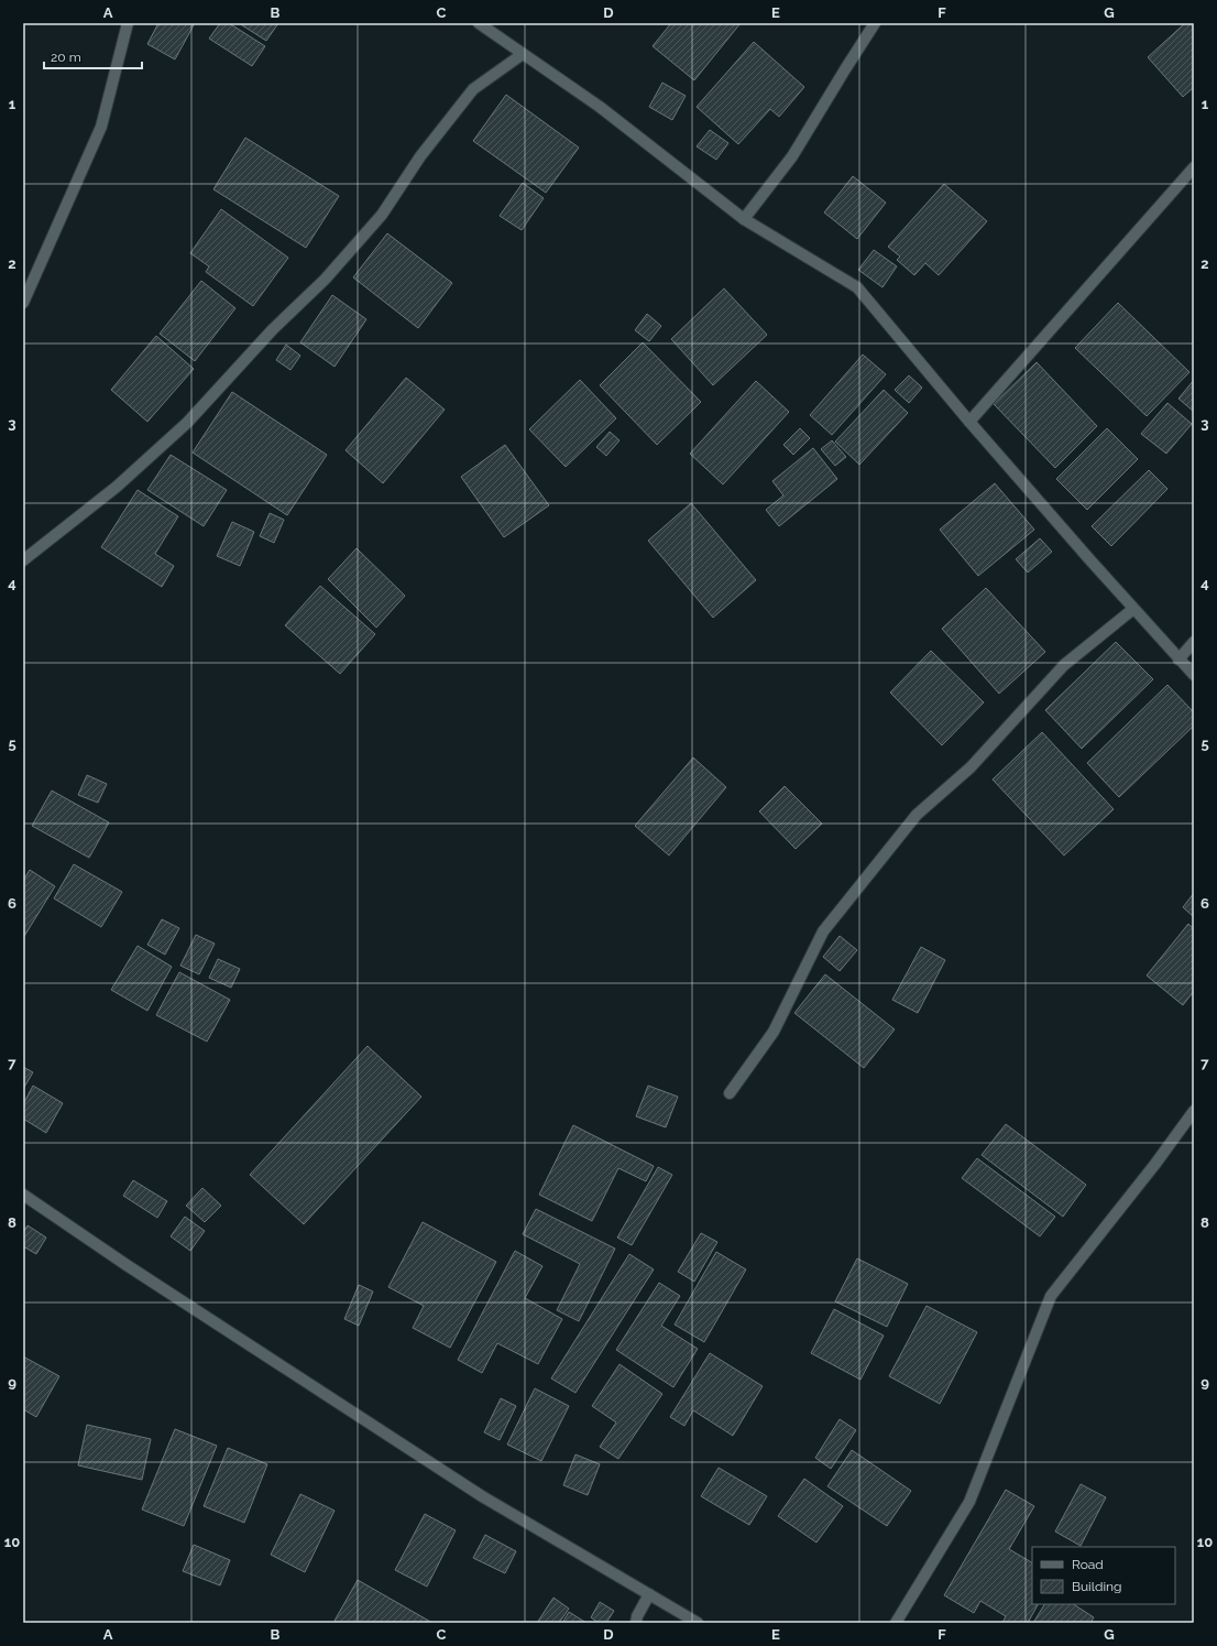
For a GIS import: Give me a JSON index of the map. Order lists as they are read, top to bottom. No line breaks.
{"legend":["Road","Building"],"scale_bar":"20 m","grid":{"columns":["A","B","C","D","E","F","G"],"rows":["1","2","3","4","5","6","7","8","9","10"]}}
